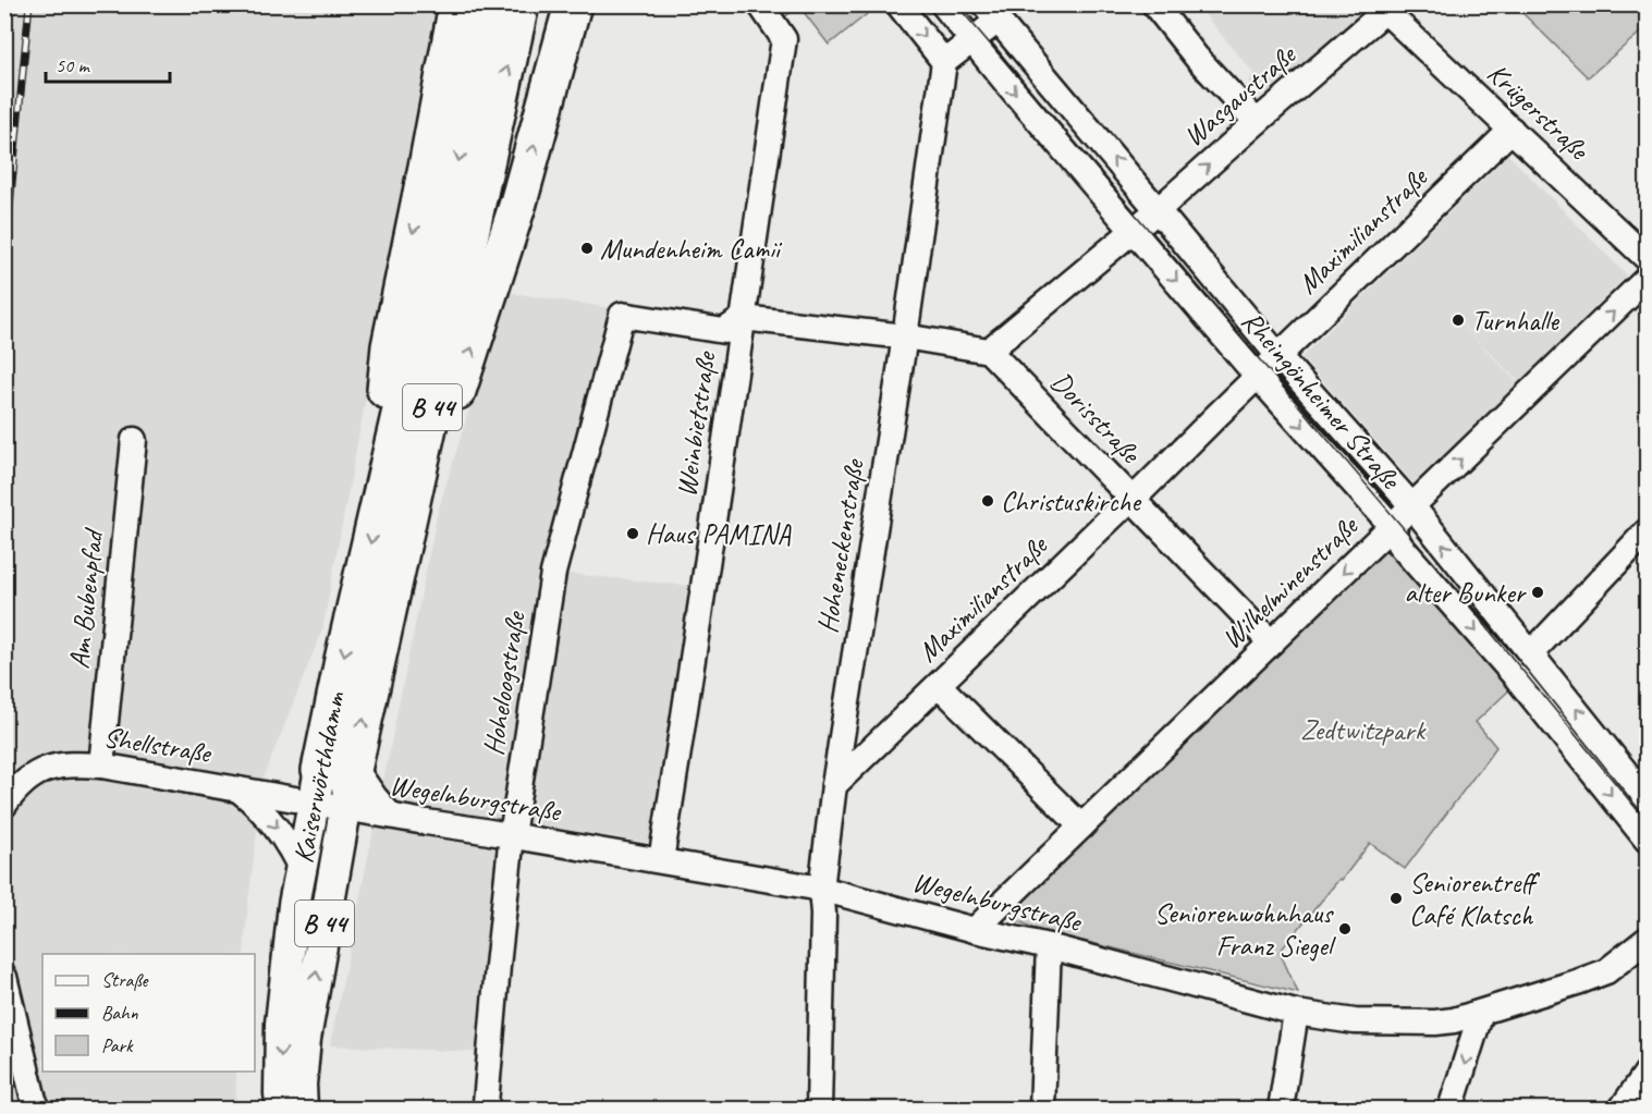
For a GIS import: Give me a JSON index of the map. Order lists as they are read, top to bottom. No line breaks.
{"streets":{"highway":["B 44","Kaiserwörthdamm"],"street":["Wasgaustraße","Krügerstraße","Maximilianstraße","Rheingönheimer Straße","Dorisstraße","Weinbietstraße","Hoheneckenstraße","Wilhelminenstraße","Am Bubenpfad","Hoheloogstraße","Shellstraße","Wegelnburgstraße"]},"crossings":[["Wasgaustraße","Krügerstraße"],["Wasgaustraße","Rheingönheimer Straße"],["Wasgaustraße","Dorisstraße"],["Krügerstraße","Maximilianstraße"],["Maximilianstraße","Rheingönheimer Straße"],["Maximilianstraße","Dorisstraße"],["Maximilianstraße","Hoheneckenstraße"],["Rheingönheimer Straße","Wilhelminenstraße"],["B 44","Kaiserwörthdamm"],["Dorisstraße","Wilhelminenstraße"],["Weinbietstraße","Hoheloogstraße"],["Weinbietstraße","Wegelnburgstraße"],["Hoheneckenstraße","Wegelnburgstraße"],["Wilhelminenstraße","Wegelnburgstraße"],["Am Bubenpfad","Shellstraße"],["Hoheloogstraße","Wegelnburgstraße"],["Shellstraße","Kaiserwörthdamm"],["Shellstraße","Wegelnburgstraße"],["Kaiserwörthdamm","Wegelnburgstraße"]],"parks":["Zedtwitzpark"],"places":["Mundenheim Camii","Turnhalle","Christuskirche","Haus PAMINA","alter Bunker","Seniorentreff Café Klatsch","Seniorenwohnhaus Franz Siegel"],"legend":["Straße","Bahn","Park"],"scale_bar":"50 m"}
